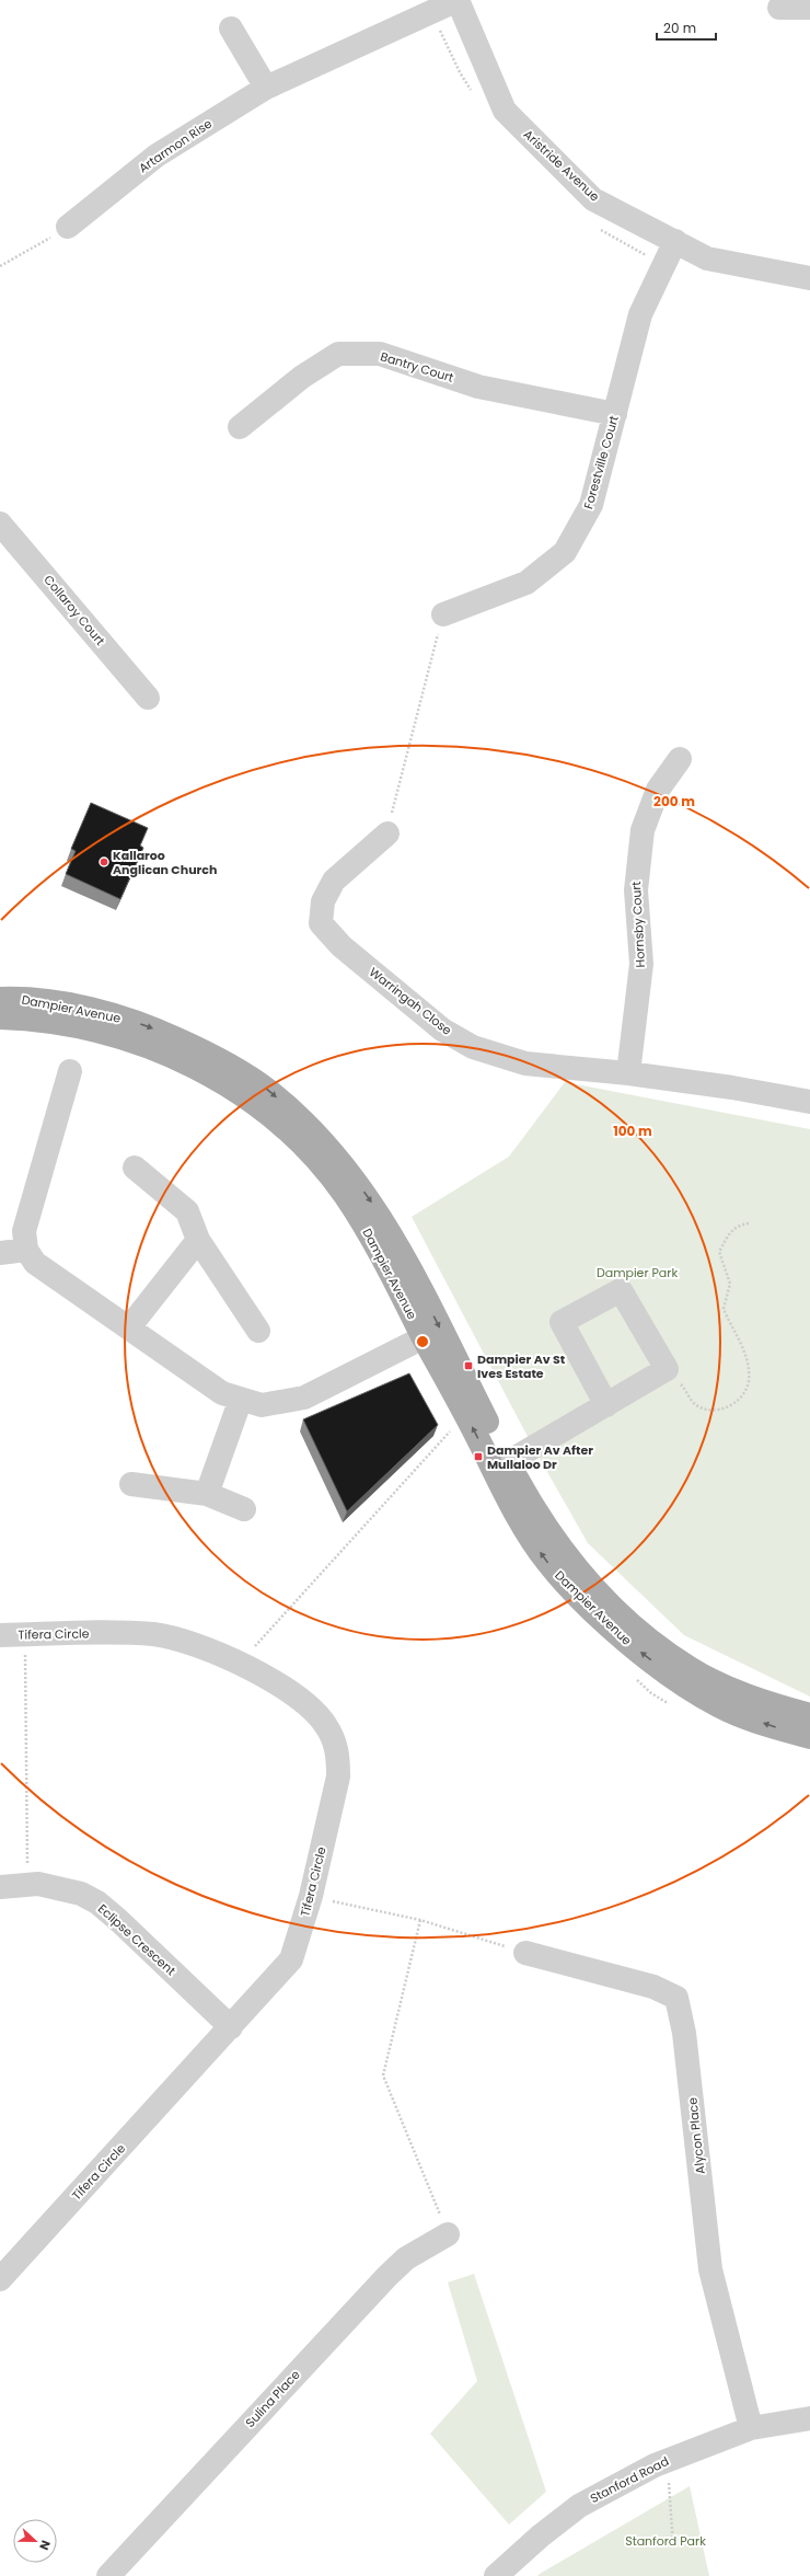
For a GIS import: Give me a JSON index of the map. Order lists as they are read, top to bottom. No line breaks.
{"streets":{"main road":["Dampier Avenue"],"street":["Artarmon Rise","Aristride Avenue","Bantry Court","Forestville Court","Collaroy Court","Hornsby Court","Warringah Close","Tifera Circle","Eclipse Crescent","Alycon Place","Sulina Place","Stanford Road"]},"crossings":[["Artarmon Rise","Aristride Avenue"],["Aristride Avenue","Forestville Court"],["Bantry Court","Forestville Court"],["Hornsby Court","Warringah Close"],["Tifera Circle","Eclipse Crescent"],["Alycon Place","Stanford Road"]],"parks":["Dampier Park","Stanford Park"],"places":{"other":["Kallaroo Anglican Church"],"transit":["Dampier Av St Ives Estate","Dampier Av After Mullaloo Dr"]},"scale_bar":"20 m","north":"right","rings":["200 m","100 m"]}
